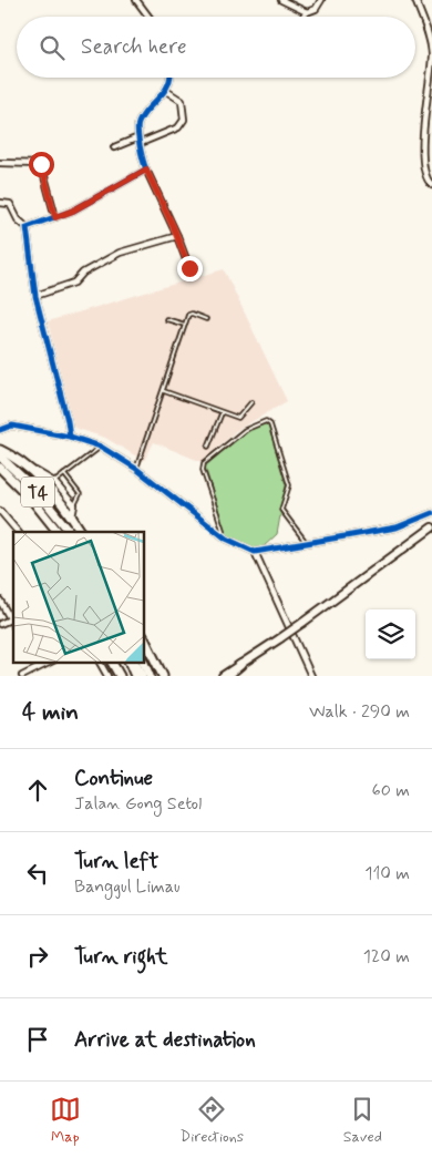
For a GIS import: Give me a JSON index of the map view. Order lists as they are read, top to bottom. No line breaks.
{"streets":{"highway":["T4"]},"page":{"search":"Search here","heading":["4 min","Walk · 290 m"],"list":[["Continue","Jalan Gong Setol","60 m"],["Turn left","Banggul Limau","110 m"],["Turn right","120 m"],"Arrive at destination"],"nav":["Map","Directions","Saved"]}}
